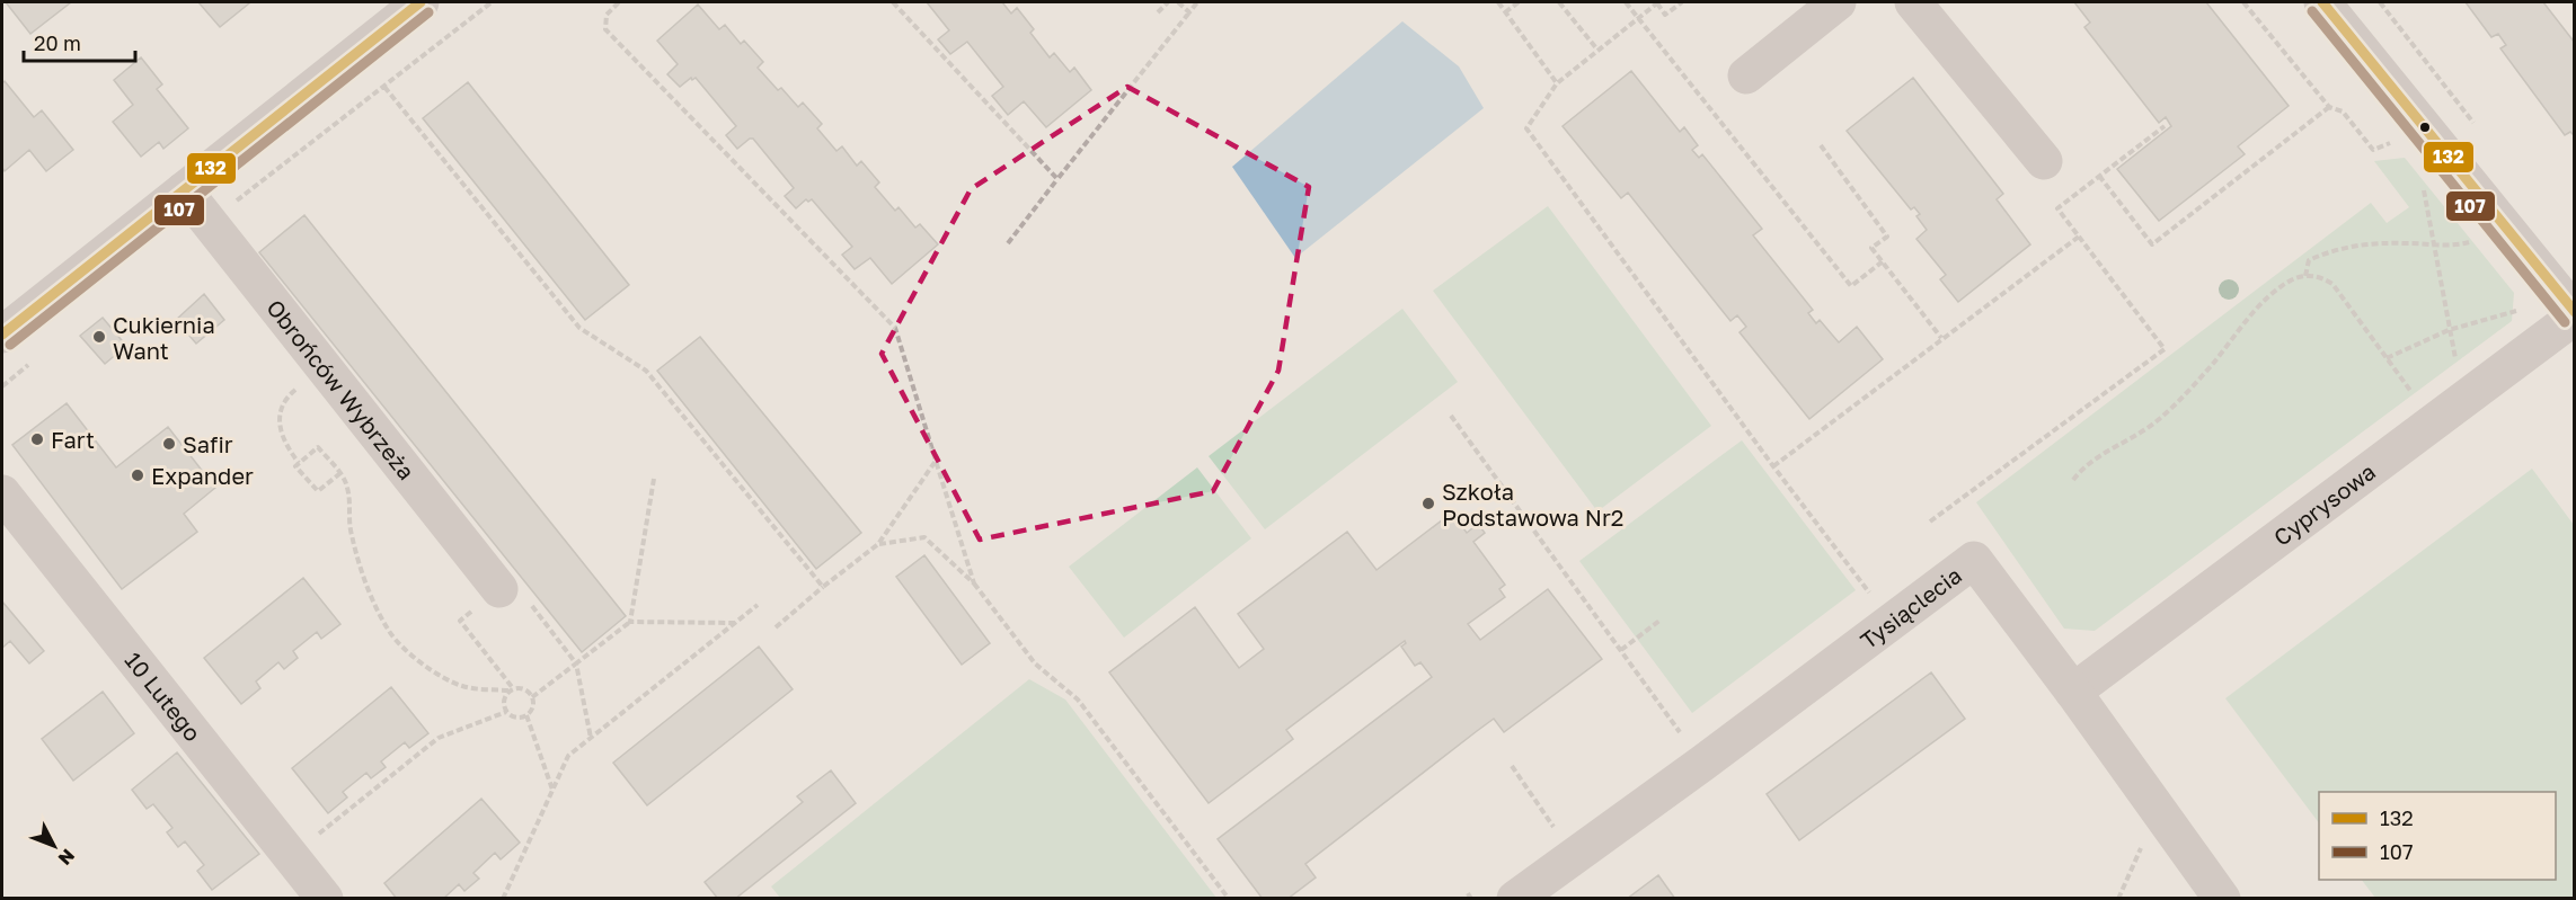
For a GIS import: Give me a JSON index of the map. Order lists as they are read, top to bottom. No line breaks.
{"streets":{"street":["Obrońców Wybrzeża","Cyprysowa","Tysiąclecia","10 Lutego"]},"crossings":[["Cyprysowa","Tysiąclecia"]],"places":["Cukiernia Want","Fart","Safir","Expander","Szkoła Podstawowa Nr2"],"lines":["transit line 132","transit line 107"],"legend":["132","107"],"scale_bar":"20 m","north":"bottom right"}
